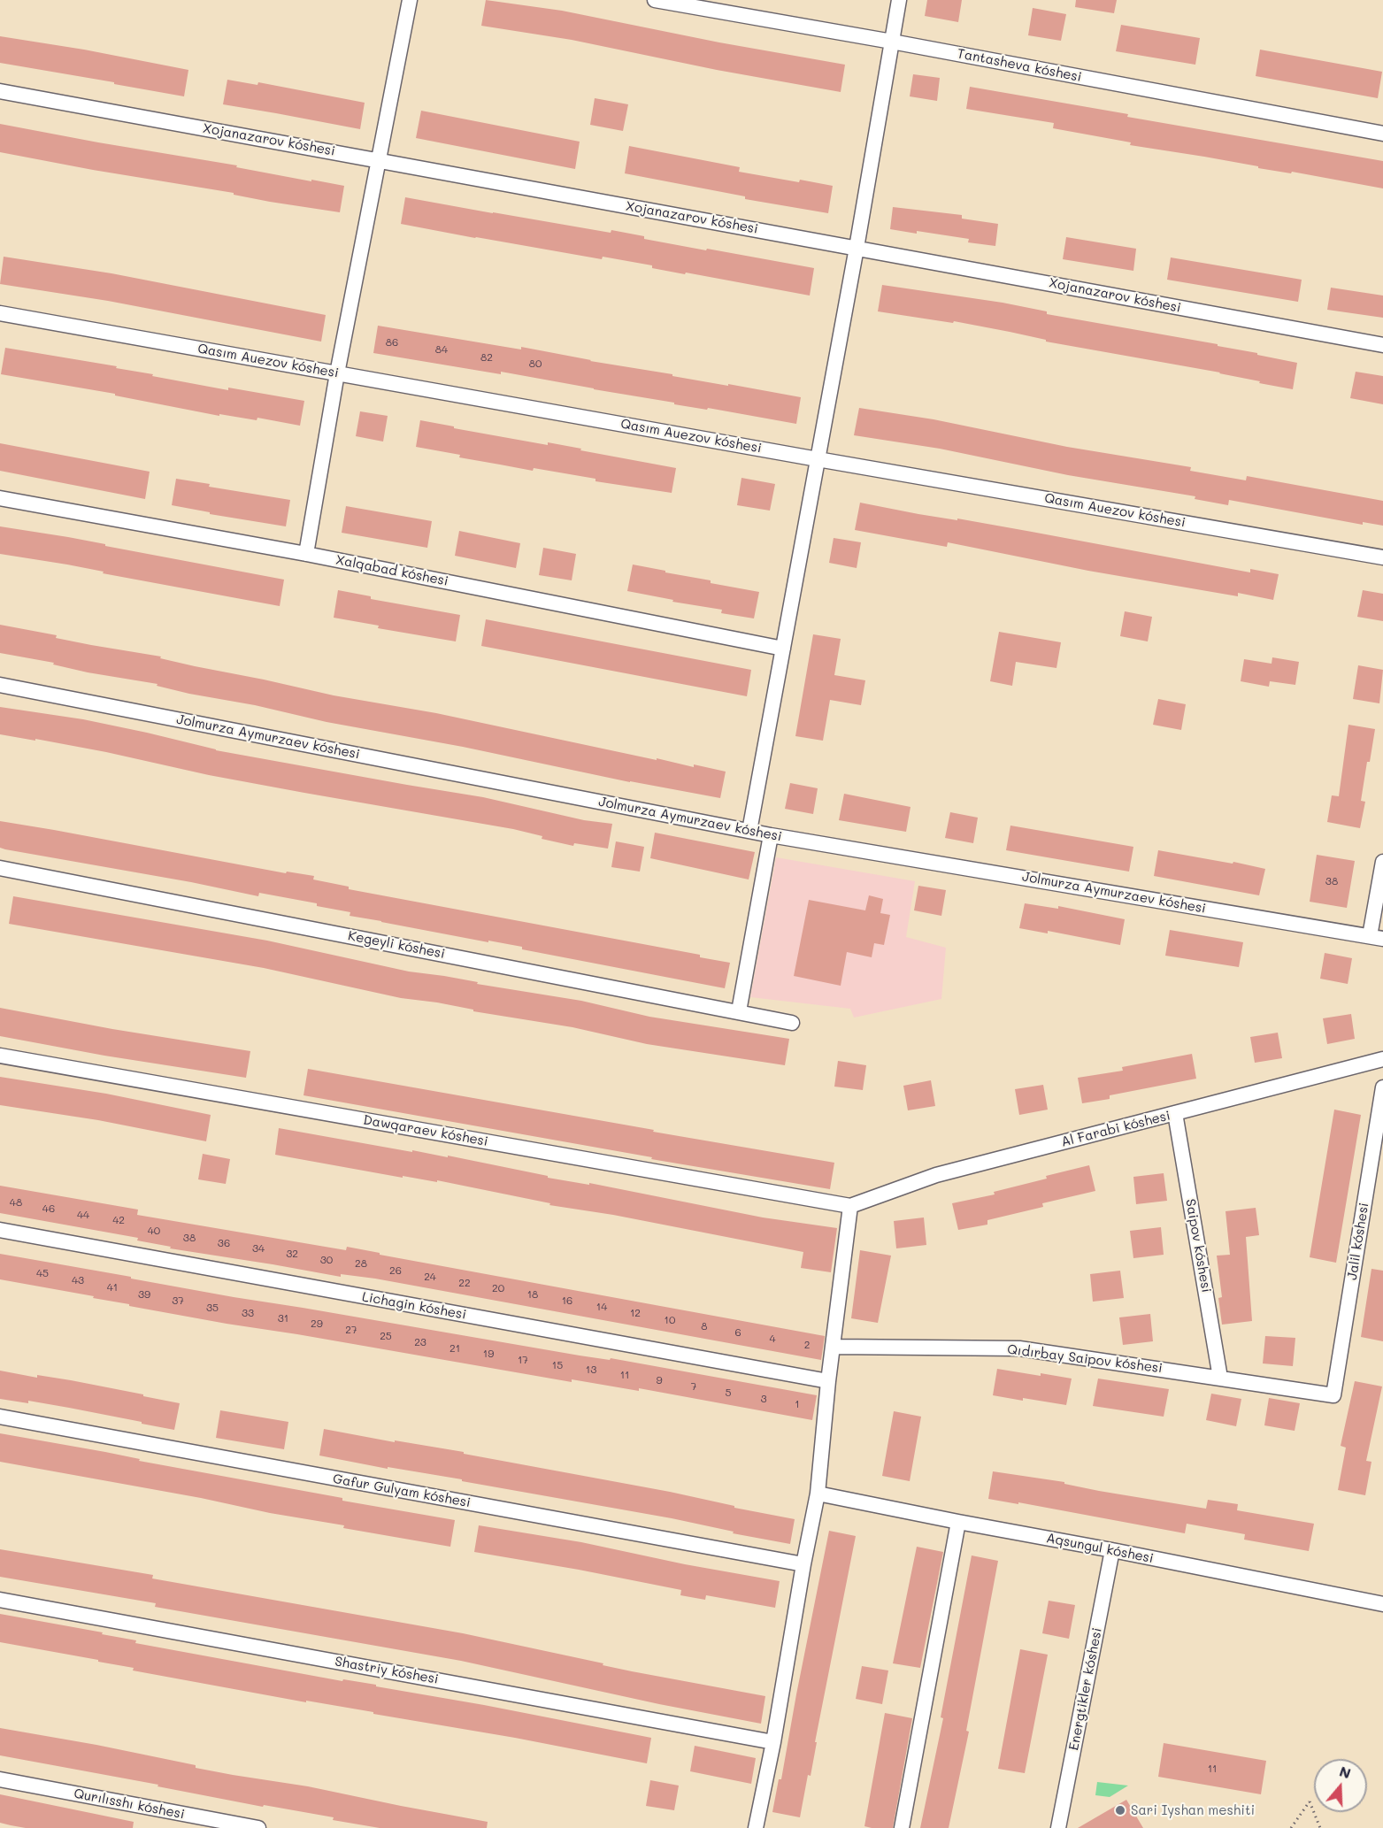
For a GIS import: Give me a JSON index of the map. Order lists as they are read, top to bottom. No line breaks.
{"streets":{"street":["Tantasheva kóshesi","Xojanazarov kóshesi","Qasım Auezov kóshesi","Xalqabad kóshesi","Jolmurza Aymurzaev kóshesi","Kegeyli kóshesi","Al Farabi kóshesi","Dawqaraev kóshesi","Jalil kóshesi","Saipov kóshesi","Lichagin kóshesi","Qıdırbay Saipov kóshesi","Gafur Gulyam kóshesi","Aqsungul kóshesi","Shastriy kóshesi","Energtikler kóshesi","Qurılısshı kóshesi"]},"crossings":[["Al Farabi kóshesi","Dawqaraev kóshesi"],["Al Farabi kóshesi","Saipov kóshesi"],["Jalil kóshesi","Qıdırbay Saipov kóshesi"],["Saipov kóshesi","Qıdırbay Saipov kóshesi"],["Aqsungul kóshesi","Energtikler kóshesi"]],"places":["Sari Iyshan meshiti"],"house_numbers":["86","84","82","80","38","48","46","44","42","40","38","36","34","32","30","28","26","45","24","43","22","41","20","39","18","37","16","14","35","33","12","31","10","29","8","27","6","25","4","23","2","21","19","17","15","13","11","9","7","5","3","1","11"],"north":"top"}
